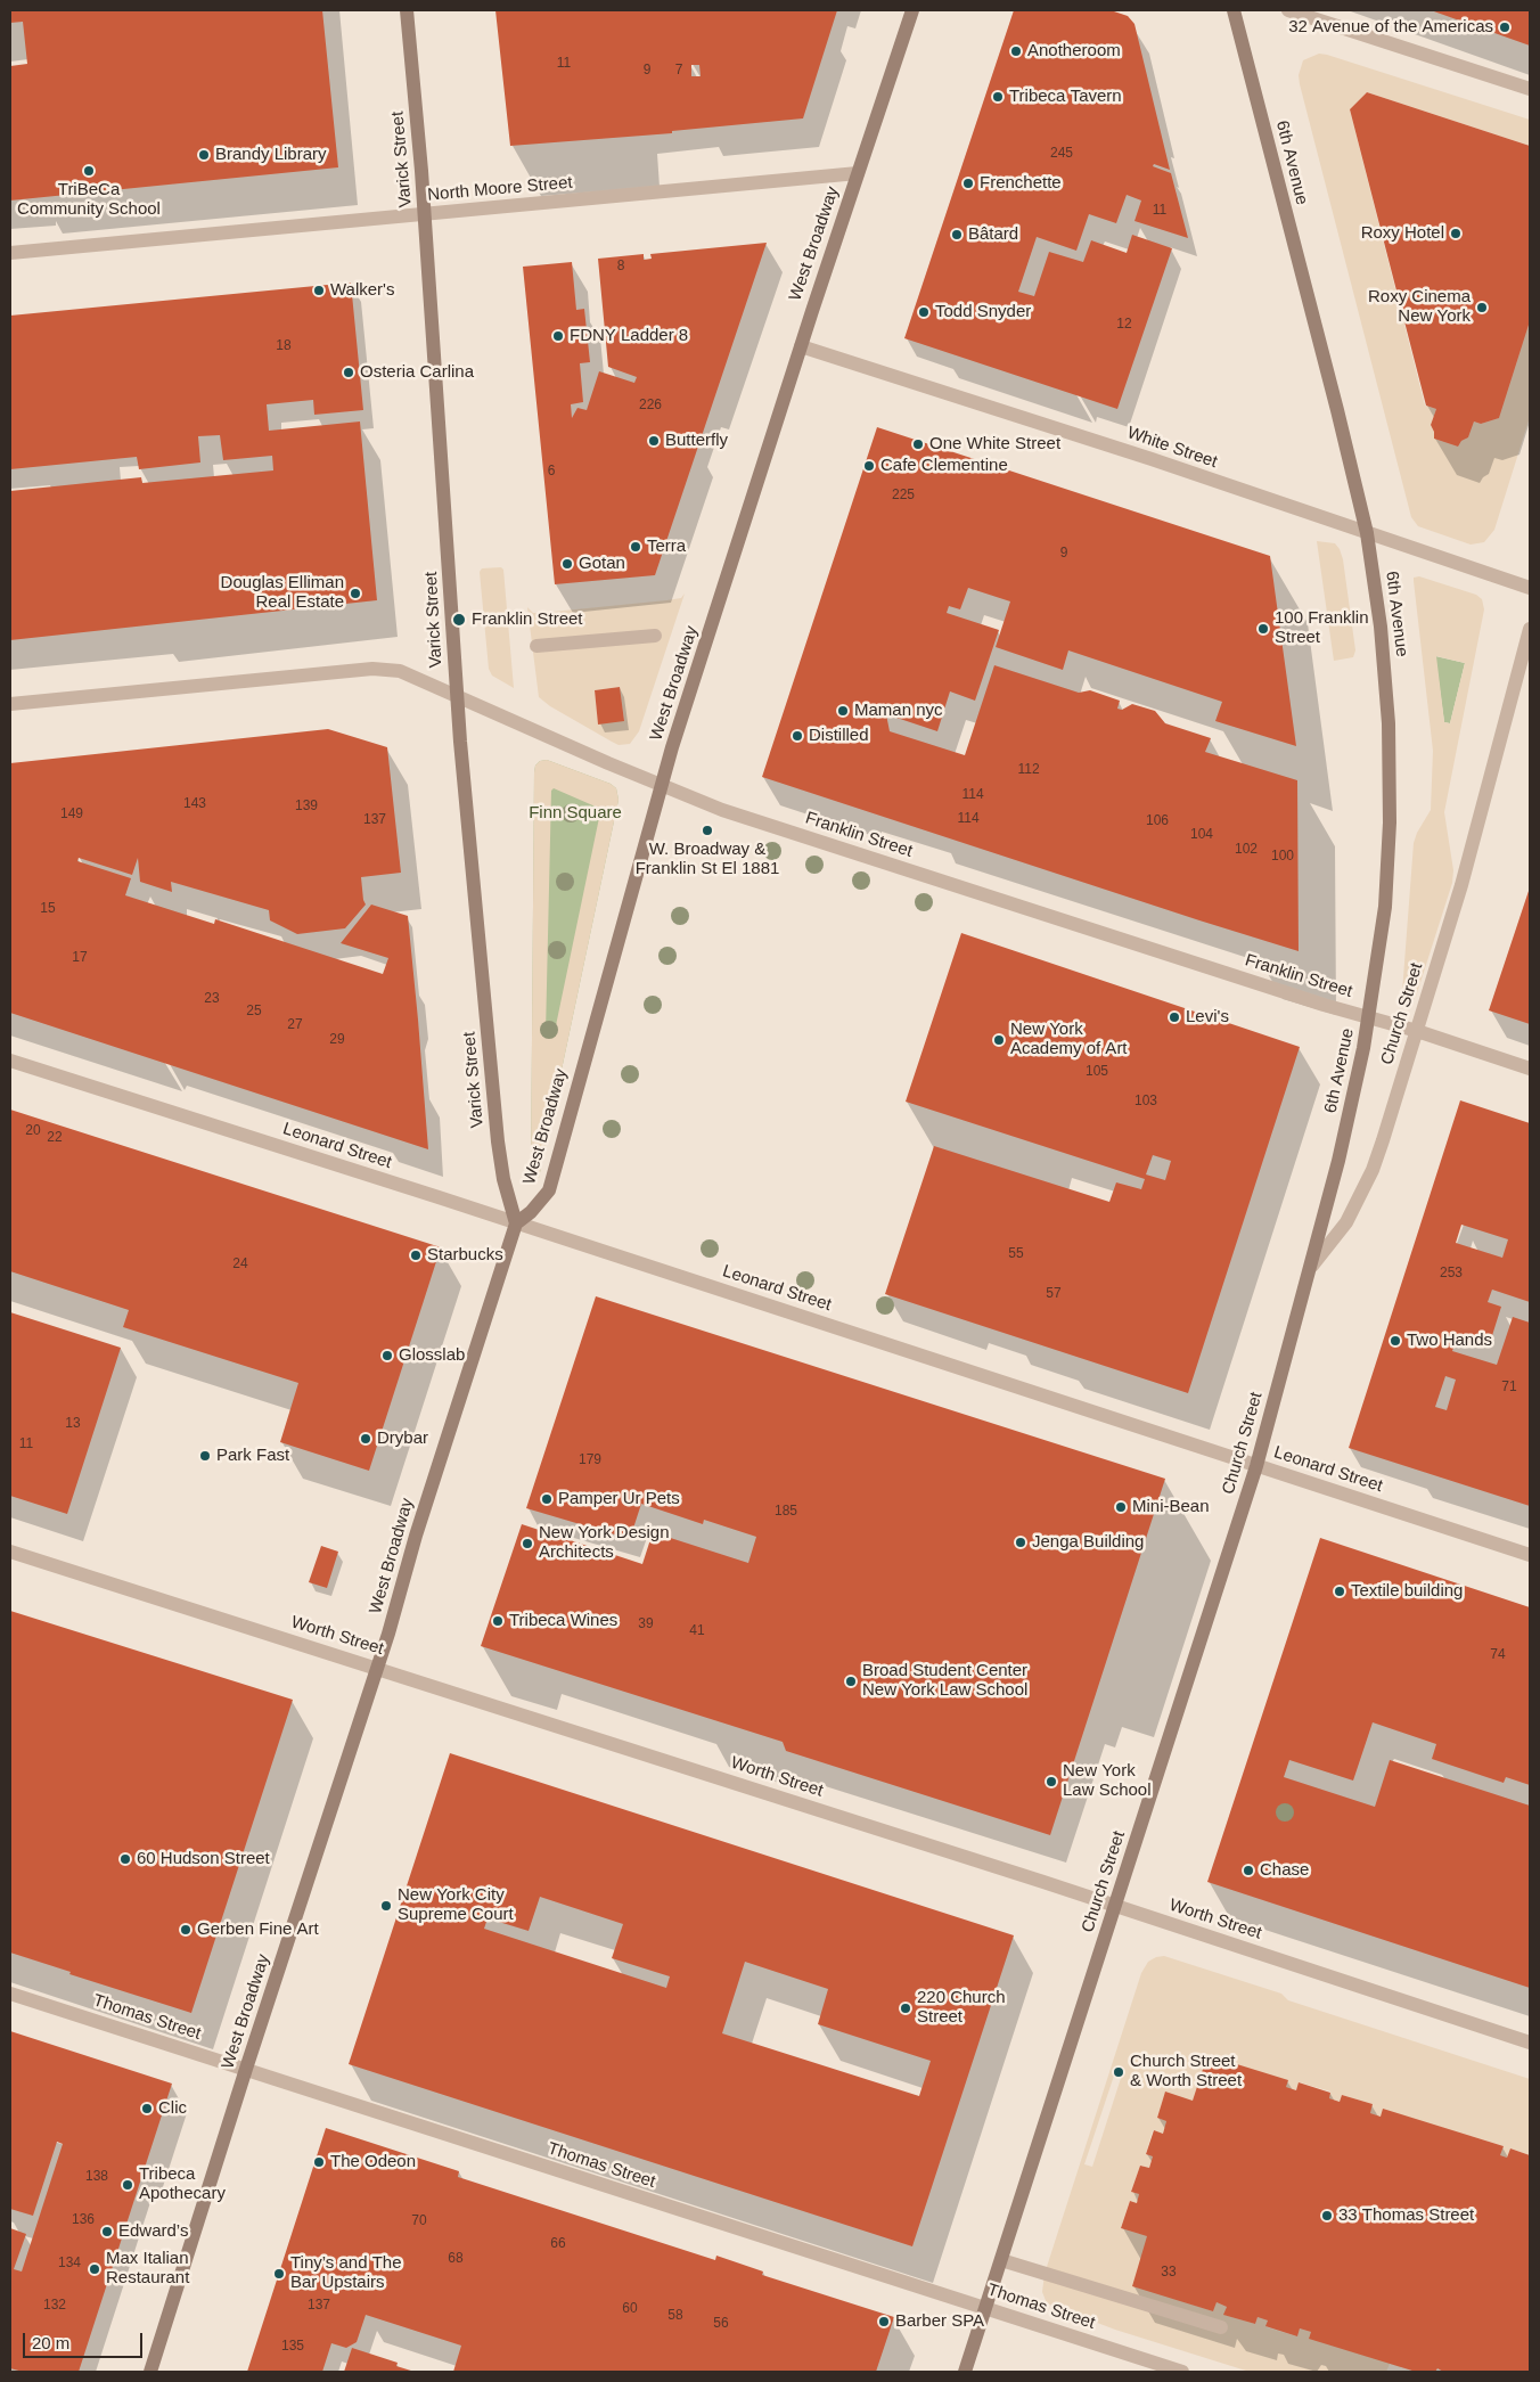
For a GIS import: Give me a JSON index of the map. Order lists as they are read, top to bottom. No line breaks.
{"streets":{"main road":["Varick Street","6th Avenue","West Broadway","Church Street"],"street":["North Moore Street","White Street","Franklin Street","Leonard Street","Worth Street","Thomas Street"]},"crossings":[["Varick Street","North Moore Street"],["Varick Street","West Broadway"],["Varick Street","Franklin Street"],["Varick Street","Leonard Street"],["6th Avenue","White Street"],["6th Avenue","Franklin Street"],["6th Avenue","Church Street"],["North Moore Street","West Broadway"],["West Broadway","White Street"],["West Broadway","Franklin Street"],["West Broadway","Leonard Street"],["West Broadway","Worth Street"],["West Broadway","Thomas Street"],["Franklin Street","Church Street"],["Church Street","Leonard Street"],["Church Street","Worth Street"],["Church Street","Thomas Street"]],"parks":["Finn Square"],"places":["32 Avenue of the Americas","Anotheroom","Tribeca Tavern","Brandy Library","TriBeCa Community School","Frenchette","Roxy Hotel","Bâtard","Walker's","Roxy Cinema New York","Todd Snyder","FDNY Ladder 8","Osteria Carlina","Butterfly","One White Street","Cafe Clementine","Terra","Gotan","Douglas Elliman Real Estate","Franklin Street","100 Franklin Street","Maman nyc","Distilled","W. Broadway & Franklin St El 1881","Levi's","New York Academy of Art","Starbucks","Two Hands","Glosslab","Drybar","Park Fast","Pamper Ur Pets","Mini-Bean","Jenga Building","New York Design Architects","Textile building","Tribeca Wines","Broad Student Center New York Law School","New York Law School","60 Hudson Street","Chase","New York City Supreme Court","Gerben Fine Art","220 Church Street","Church Street & Worth Street","Clic","The Odeon","Tribeca Apothecary","33 Thomas Street","Edward’s","Max Italian Restaurant","Tiny’s and The Bar Upstairs","Barber SPA"],"house_numbers":["11","9","7","245","11","8","12","18","226","6","225","9","112","114","143","139","149","114","137","106","104","102","100","15","17","23","25","27","29","105","103","20","22","55","24","253","57","71","13","11","179","185","39","41","74","138","136","70","66","68","134","33","132","137","60","58","56","135"],"scale_bar":"20 m"}
